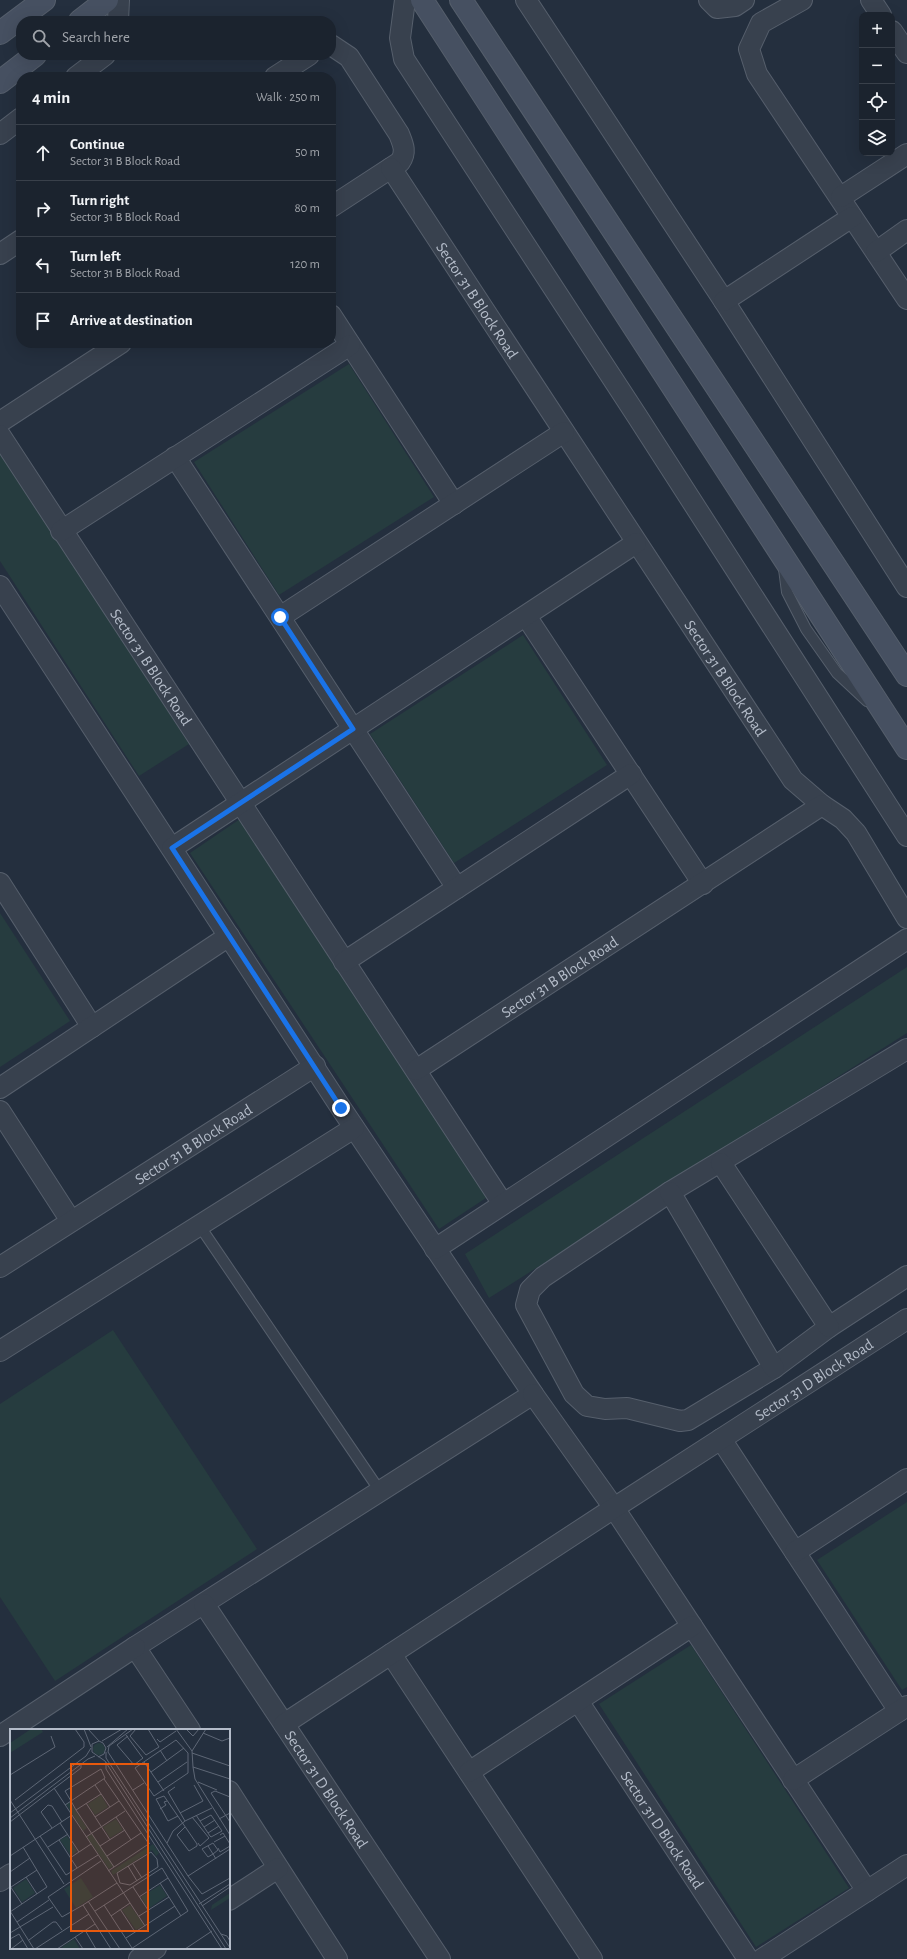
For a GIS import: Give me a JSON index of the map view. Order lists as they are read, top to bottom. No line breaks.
{"streets":{"street":["Sector 31 B Block Road","Sector 31 D Block Road"]},"page":{"map_buttons":["+","−"],"search":"Search here","heading":["4 min","Walk · 250 m"],"list":[["Continue","Sector 31 B Block Road","50 m"],["Turn right","Sector 31 B Block Road","80 m"],["Turn left","Sector 31 B Block Road","120 m"],"Arrive at destination"]}}
